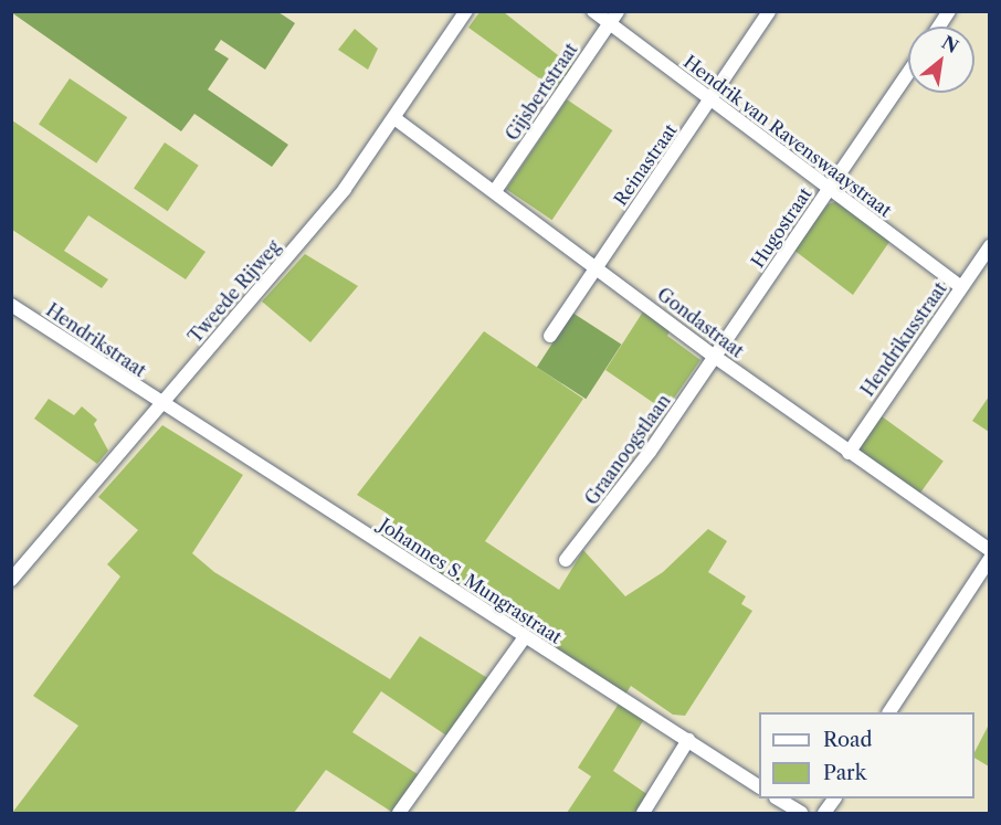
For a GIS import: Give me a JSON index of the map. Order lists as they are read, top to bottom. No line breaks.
{"streets":{"street":["Gijsbertstraat","Hendrik van Ravenswaaystraat","Reinastraat","Hugostraat","Tweede Rijweg","Gondastraat","Hendrikusstraat","Hendrikstraat","Graanoogstlaan","Johannes S. Mungrastraat"]},"crossings":[["Gijsbertstraat","Hendrik van Ravenswaaystraat"],["Gijsbertstraat","Gondastraat"],["Hendrik van Ravenswaaystraat","Reinastraat"],["Hendrik van Ravenswaaystraat","Hugostraat"],["Hendrik van Ravenswaaystraat","Hendrikusstraat"],["Reinastraat","Gondastraat"],["Hugostraat","Gondastraat"],["Hugostraat","Graanoogstlaan"],["Tweede Rijweg","Gondastraat"],["Tweede Rijweg","Hendrikstraat"],["Tweede Rijweg","Johannes S. Mungrastraat"],["Gondastraat","Hendrikusstraat"],["Gondastraat","Graanoogstlaan"],["Hendrikstraat","Johannes S. Mungrastraat"]],"legend":["Road","Park"],"north":"top right"}
